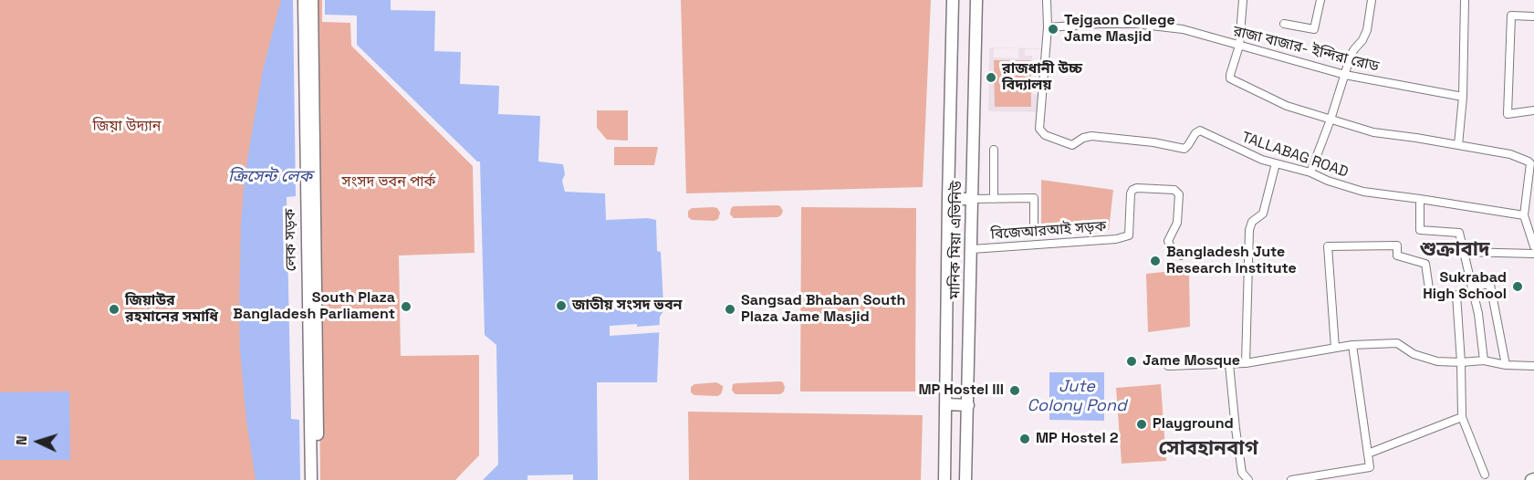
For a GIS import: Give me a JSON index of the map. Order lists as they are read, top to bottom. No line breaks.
{"streets":{"main road":["লেক সড়ক","মানিক মিয়া এভিনিউ"],"street":["রাজা বাজার- ইন্দিরা রোড","TALLABAG ROAD","বিজেআরআই সড়ক"]},"crossings":[["রাজা বাজার- ইন্দিরা রোড","TALLABAG ROAD"],["বিজেআরআই সড়ক","মানিক মিয়া এভিনিউ"]],"districts":["শুক্রাবাদ","সোবহানবাগ"],"water":["ক্রিসেন্ট লেক","Jute Colony Pond"],"parks":["জিয়া উদ্যান","সংসদ ভবন পার্ক"],"places":["Tejgaon College Jame Masjid","রাজধানী উচ্চ বিদ্যালয়","Bangladesh Jute Research Institute","Sukrabad High School","জাতীয় সংসদ ভবন","South Plaza Bangladesh Parliament","জিয়াউর রহমানের সমাধি","Sangsad Bhaban South Plaza Jame Masjid","Jame Mosque","MP Hostel III","Playground","MP Hostel 2"],"north":"left"}
